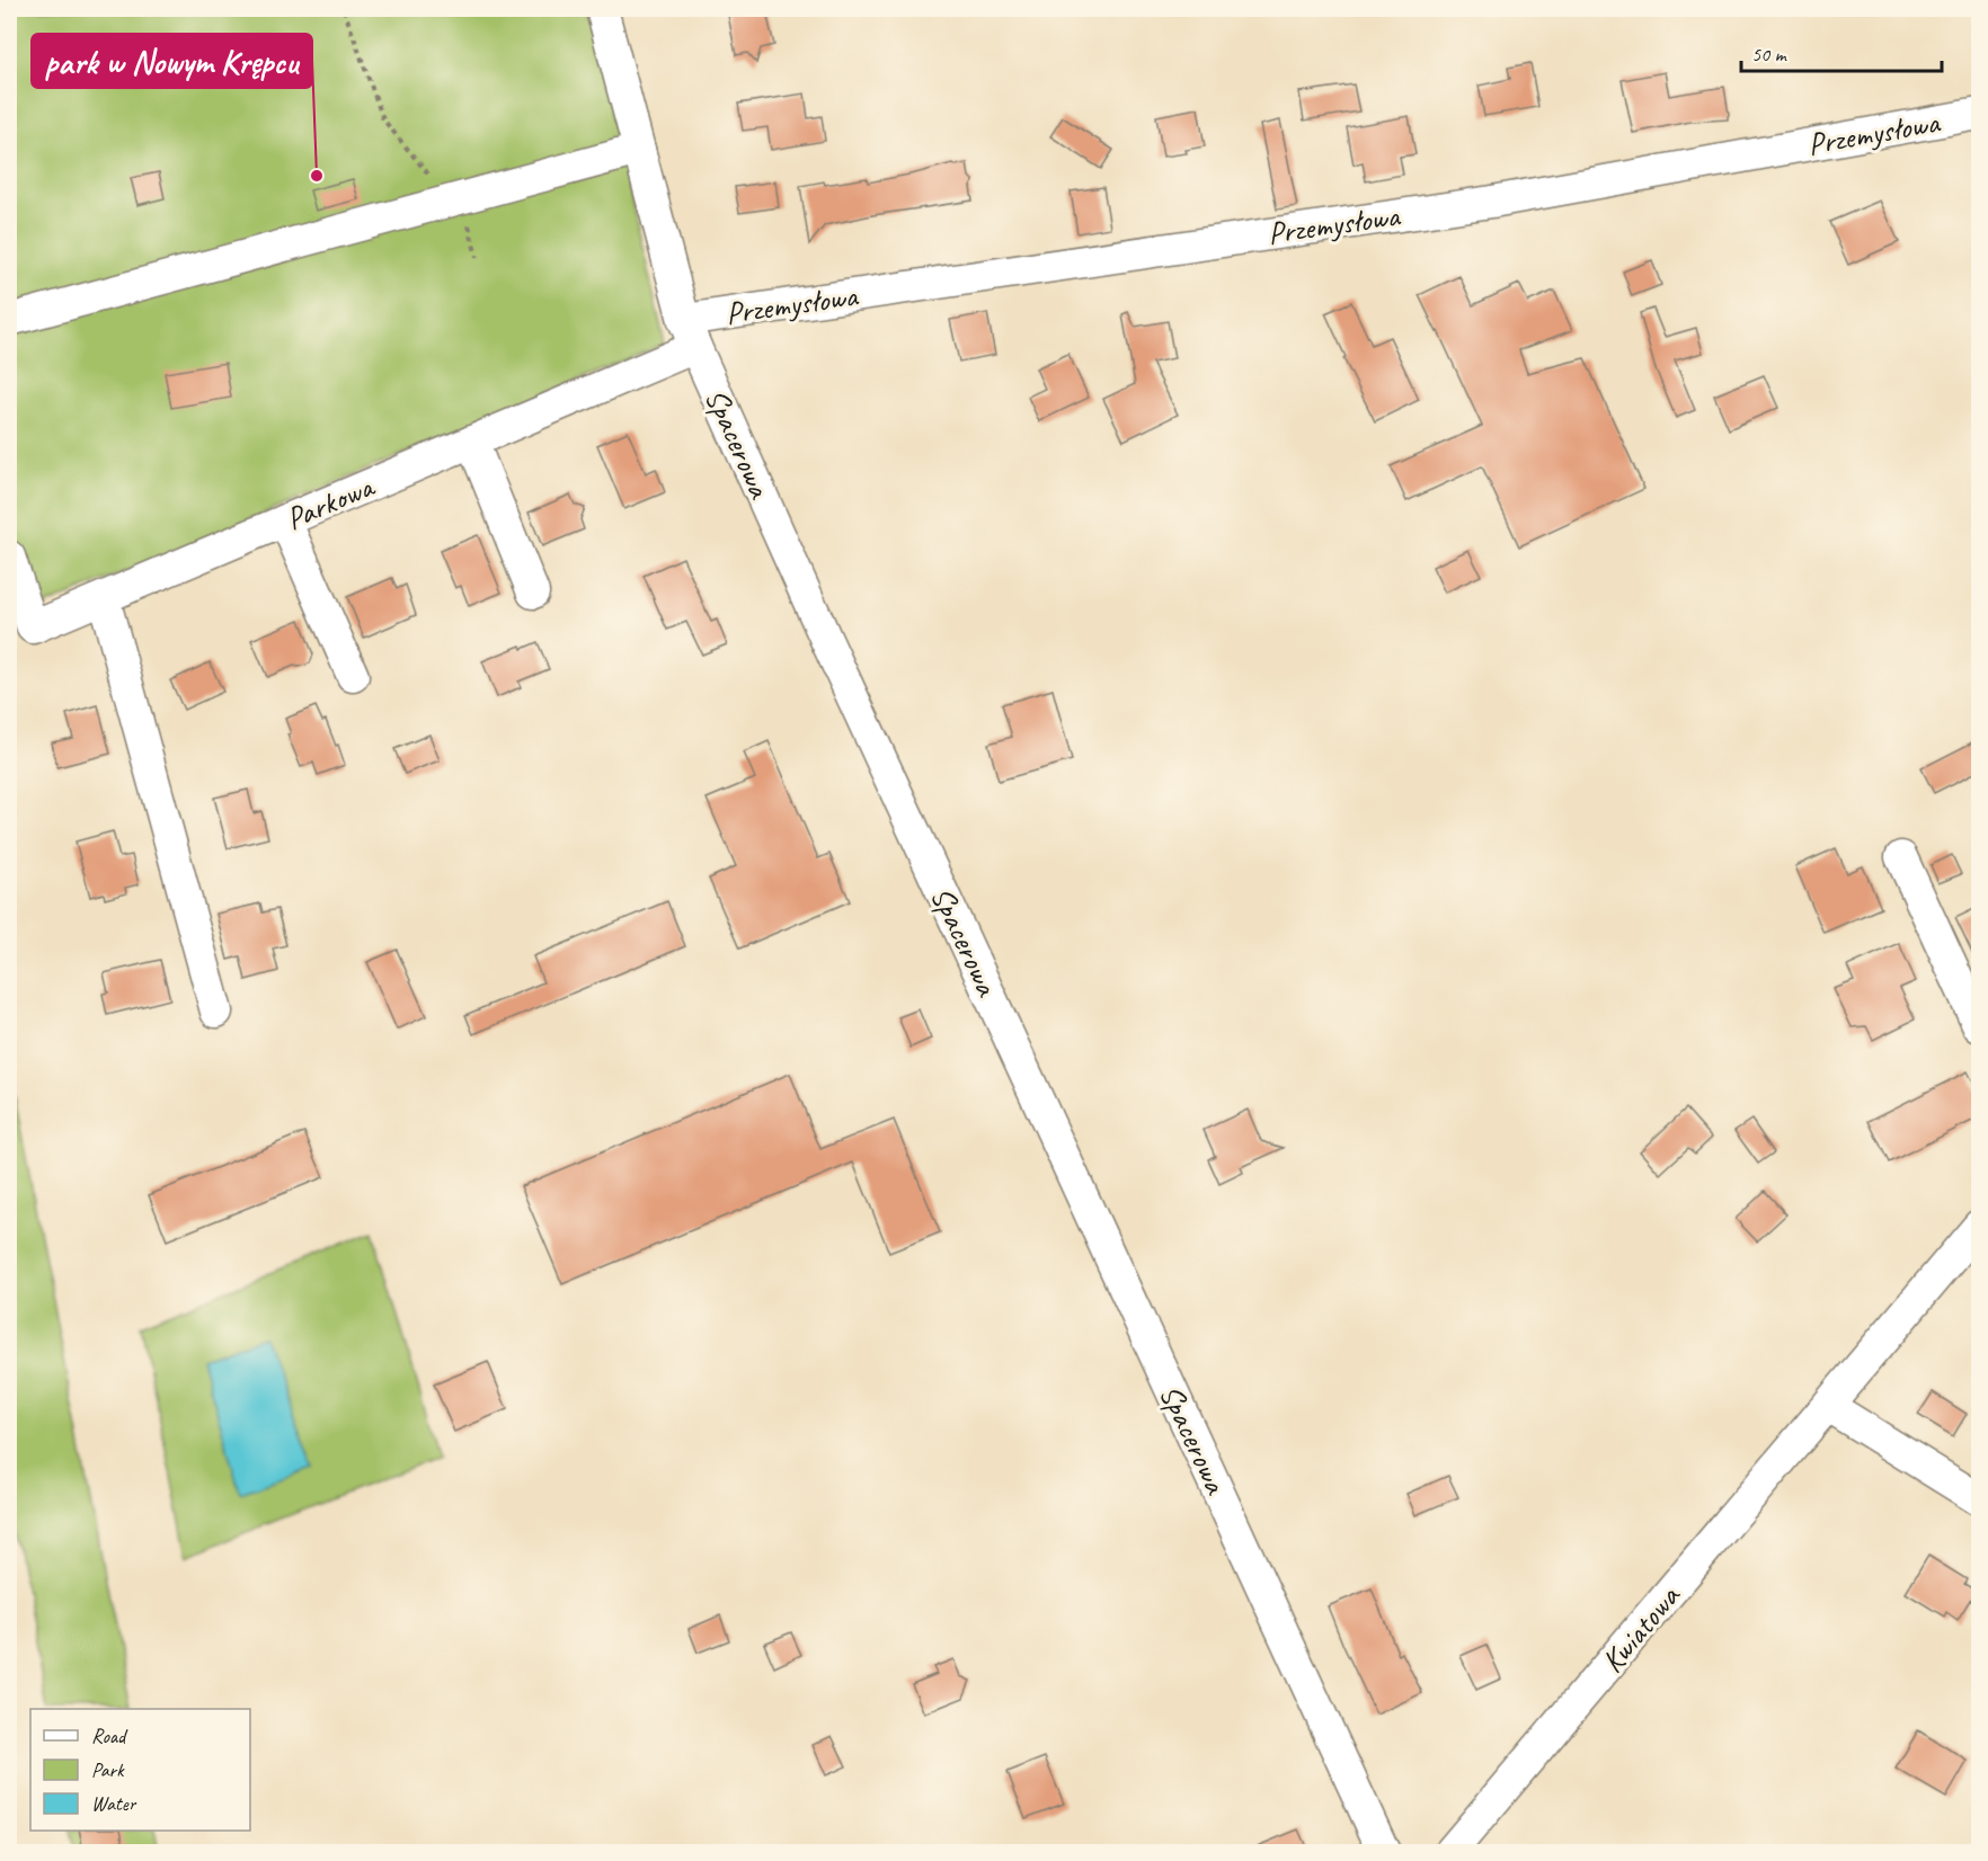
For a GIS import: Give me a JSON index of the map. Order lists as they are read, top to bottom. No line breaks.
{"streets":{"street":["Przemysłowa","Spacerowa","Parkowa","Kwiatowa"]},"crossings":[["Przemysłowa","Spacerowa"],["Przemysłowa","Parkowa"],["Spacerowa","Parkowa"]],"places":["park w Nowym Krępcu"],"legend":["Road","Park","Water"],"scale_bar":"50 m"}
